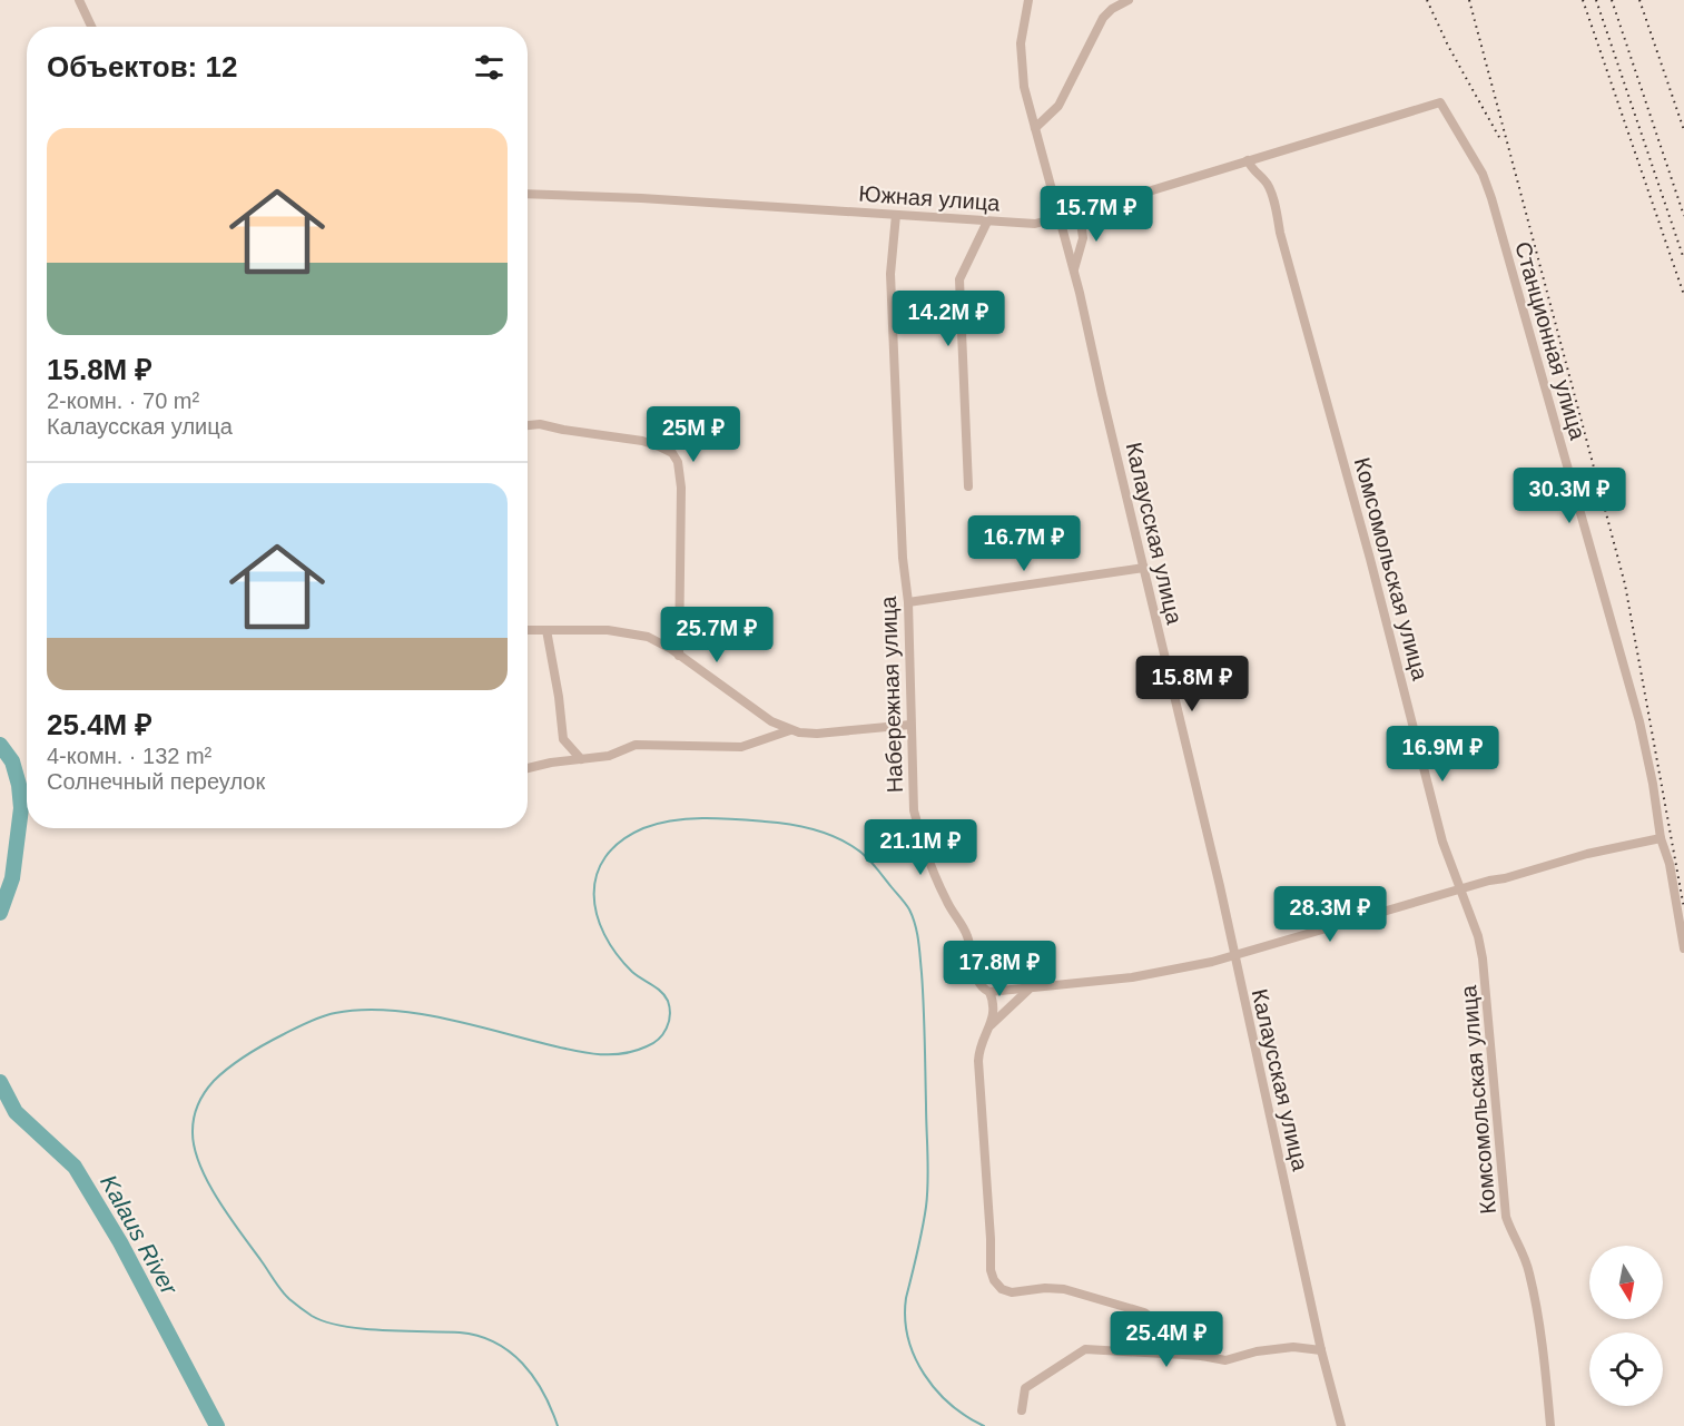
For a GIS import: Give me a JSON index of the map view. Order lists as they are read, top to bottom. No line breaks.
{"streets":{"street":["Южная улица","Станционная улица","Калаусская улица","Комсомольская улица","Набережная улица"]},"crossings":[["Южная улица","Станционная улица"],["Южная улица","Калаусская улица"],["Южная улица","Комсомольская улица"],["Южная улица","Набережная улица"]],"water":["Kalaus River"],"north":"bottom","page":{"heading":"Объектов: 12","list":[{"name":"15.8M ₽","note":"2-комн. · 70 m² · Калаусская улица"},{"name":"25.4M ₽","note":"4-комн. · 132 m² · Солнечный переулок"}],"price":["15.7M ₽","14.2M ₽","25M ₽","30.3M ₽","16.7M ₽","25.7M ₽","15.8M ₽","16.9M ₽","21.1M ₽","28.3M ₽","17.8M ₽","25.4M ₽"]}}
